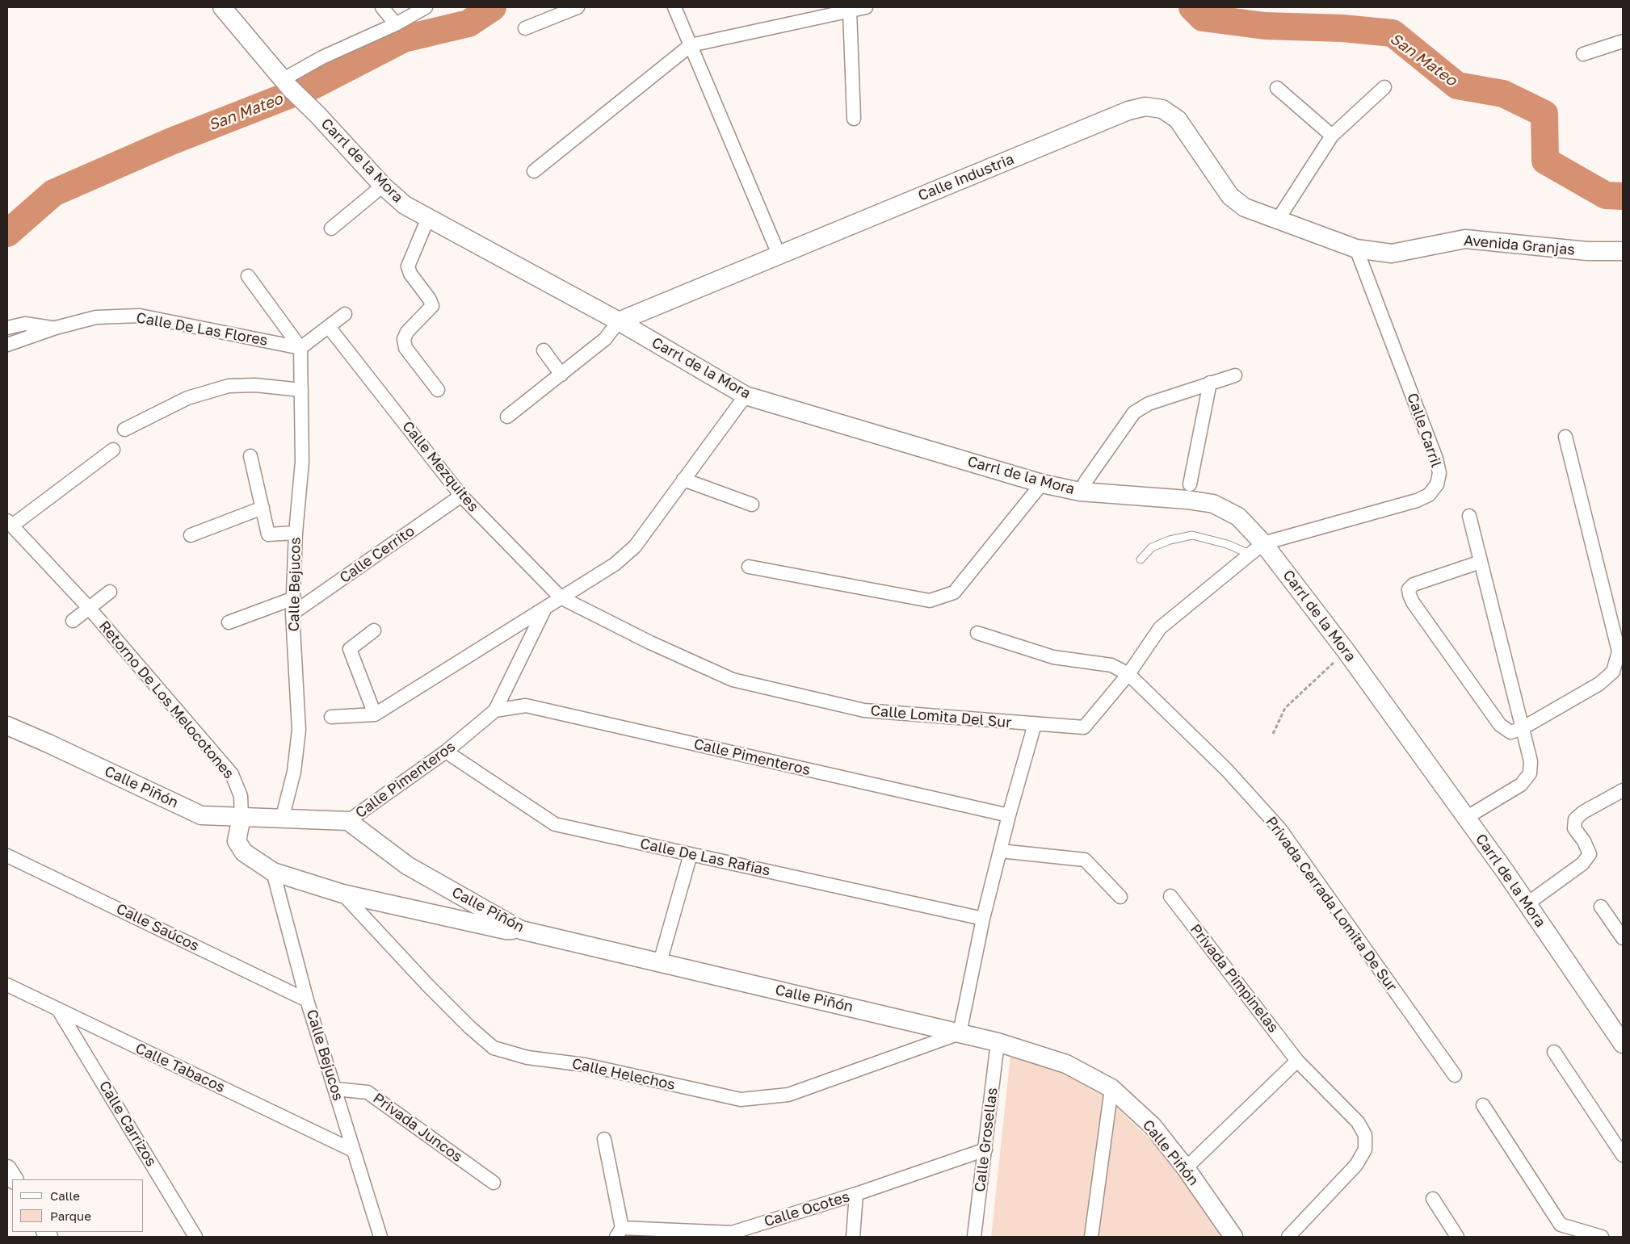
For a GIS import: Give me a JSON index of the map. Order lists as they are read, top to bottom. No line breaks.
{"streets":{"street":["Carrl de la Mora","Calle Industria","Avenida Granjas","Calle De Las Flores","Calle Carril","Calle Mezquites","Calle Cerrito","Calle Bejucos","Retorno De Los Melocotones","Calle Lomita Del Sur","Calle Pimenteros","Calle Piñón","Calle De Las Rafias","Privada Cerrada Lomita De Sur","Calle Saúcos","Privada Pimpinelas","Calle Tabacos","Calle Helechos","Calle Carrizos","Privada Juncos","Calle Grosellas","Calle Ocotes"]},"crossings":[["Carrl de la Mora","Calle Industria"],["Carrl de la Mora","Calle Carril"],["Carrl de la Mora","Calle Lomita Del Sur"],["Carrl de la Mora","Calle Pimenteros"],["Calle Industria","Avenida Granjas"],["Avenida Granjas","Calle Carril"],["Calle De Las Flores","Calle Bejucos"],["Calle Carril","Calle Lomita Del Sur"],["Calle Mezquites","Calle Cerrito"],["Calle Mezquites","Calle Lomita Del Sur"],["Calle Mezquites","Calle Pimenteros"],["Calle Cerrito","Calle Bejucos"],["Calle Bejucos","Calle Pimenteros"],["Calle Bejucos","Calle Piñón"],["Calle Bejucos","Calle Saúcos"],["Calle Bejucos","Calle Tabacos"],["Calle Bejucos","Privada Juncos"],["Retorno De Los Melocotones","Calle Piñón"],["Calle Lomita Del Sur","Calle Pimenteros"],["Calle Lomita Del Sur","Privada Cerrada Lomita De Sur"],["Calle Pimenteros","Calle Piñón"],["Calle Pimenteros","Calle De Las Rafias"],["Calle Piñón","Calle Helechos"],["Calle Piñón","Calle Grosellas"],["Calle Tabacos","Calle Carrizos"],["Calle Grosellas","Calle Ocotes"]],"water":["San Mateo"],"legend":["Calle","Parque"]}
